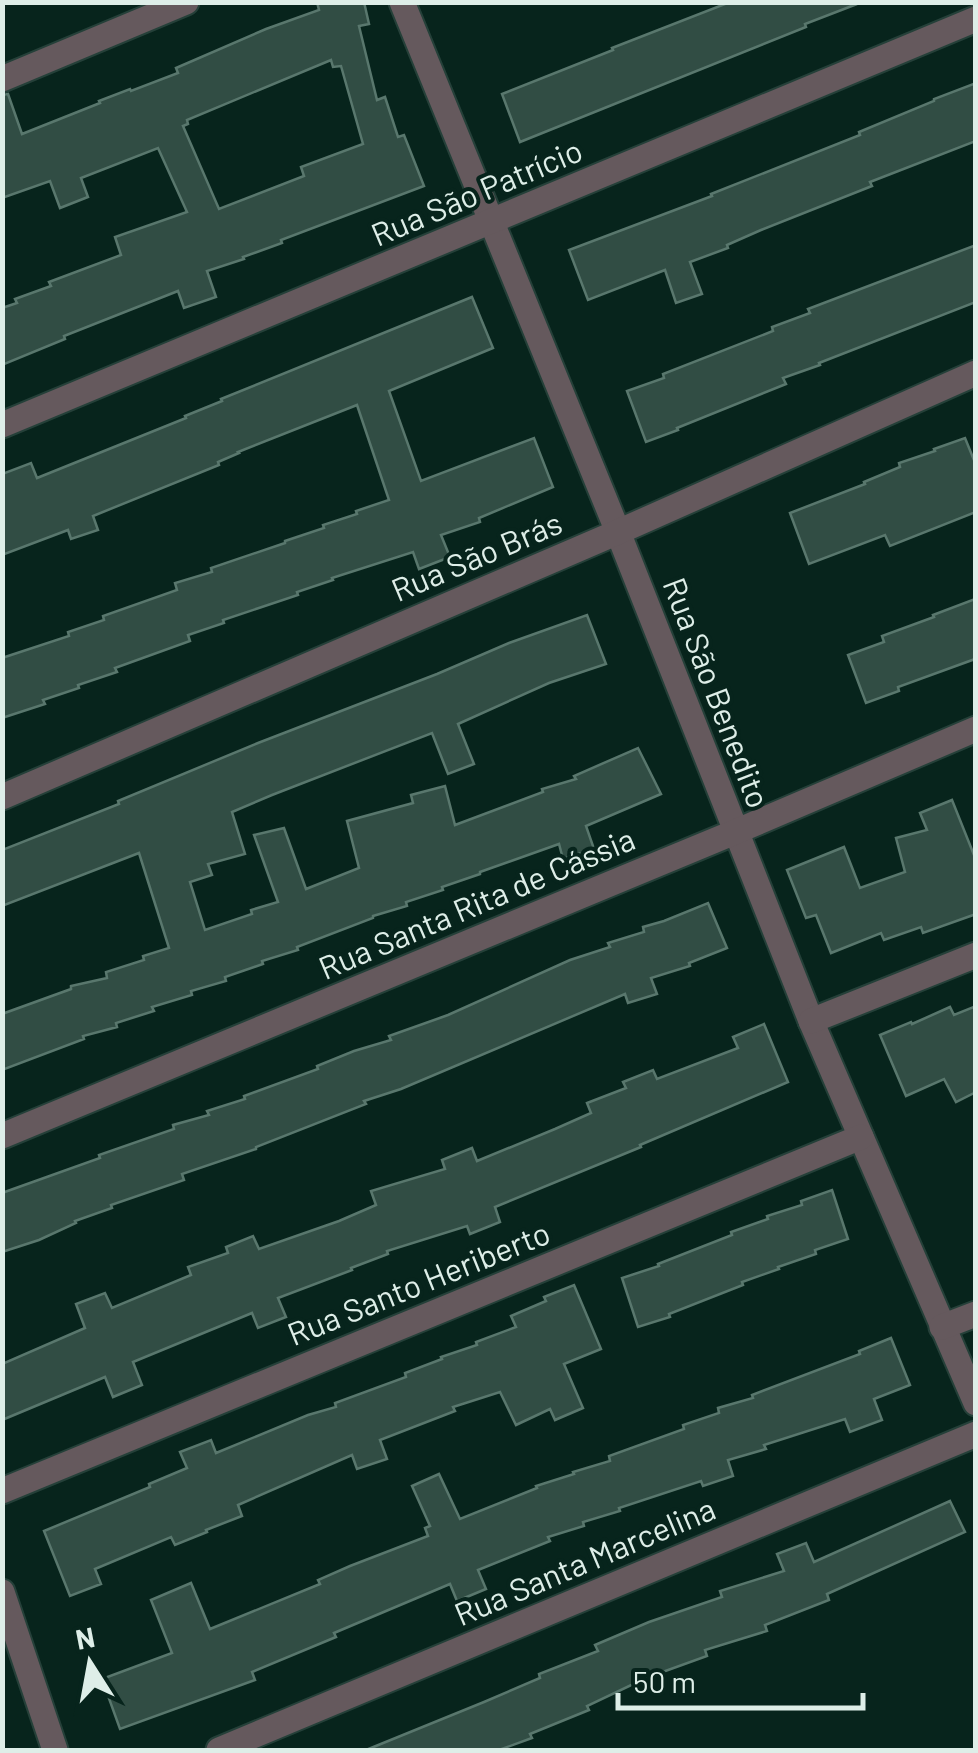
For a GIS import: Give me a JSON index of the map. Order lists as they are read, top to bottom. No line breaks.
{"streets":{"street":["Rua São Patrício","Rua São Brás","Rua São Benedito","Rua Santa Rita de Cássia","Rua Santo Heriberto","Rua Santa Marcelina"]},"crossings":[["Rua São Patrício","Rua São Benedito"],["Rua São Brás","Rua São Benedito"],["Rua São Benedito","Rua Santa Rita de Cássia"],["Rua São Benedito","Rua Santo Heriberto"]],"scale_bar":"50 m","north":"top"}
